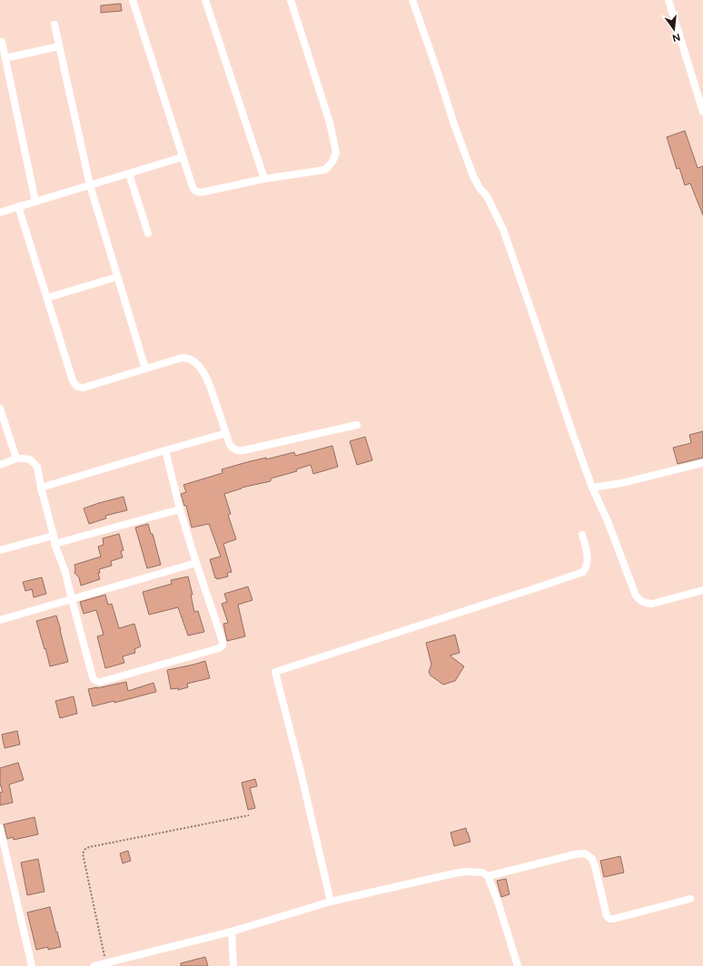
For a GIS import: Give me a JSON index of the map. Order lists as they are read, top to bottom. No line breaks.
{"north":"bottom"}
